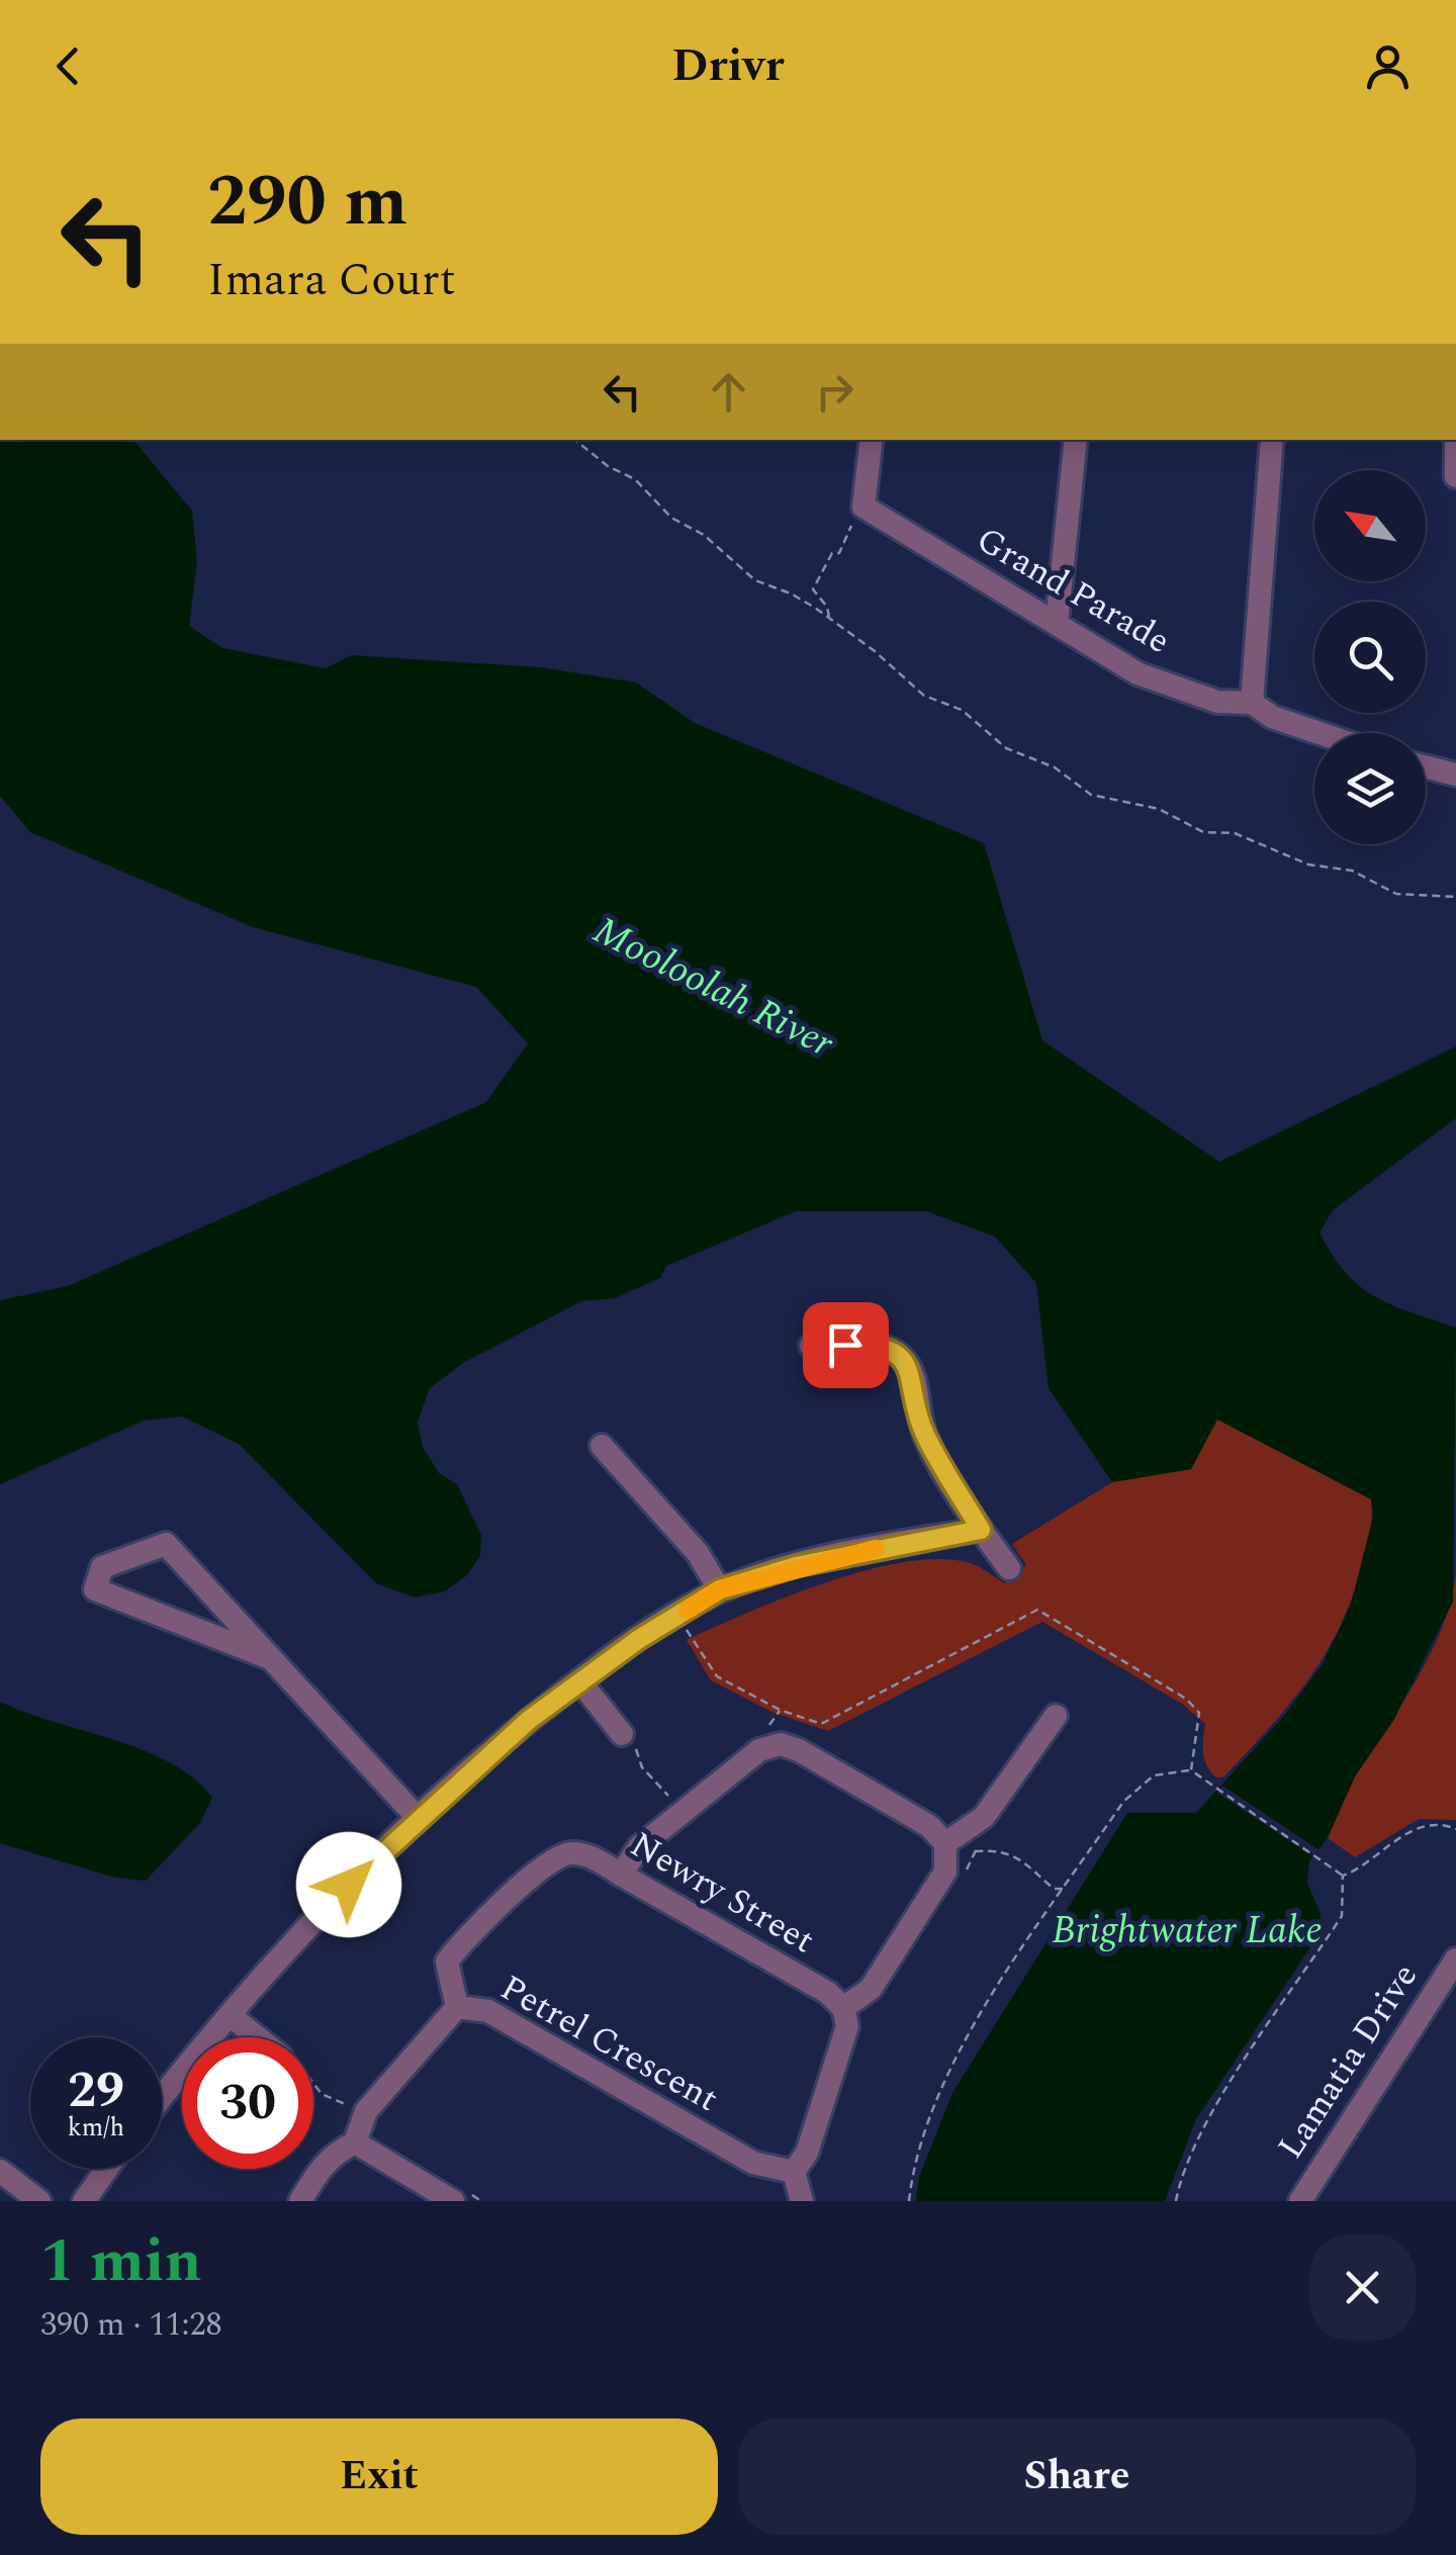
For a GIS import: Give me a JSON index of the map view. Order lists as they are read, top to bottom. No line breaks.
{"streets":{"street":["Grand Parade","Newry Street","Petrel Crescent","Lamatia Drive"]},"crossings":[["Newry Street","Petrel Crescent"]],"water":["Mooloolah River","Brightwater Lake"],"north":"top left","page":{"header":"Drivr","turn":["290 m","Imara Court"],"speed":"29 km/h","limit":"30","heading":["1 min","390 m · 11:28"],"buttons":["Exit","Share"]}}
